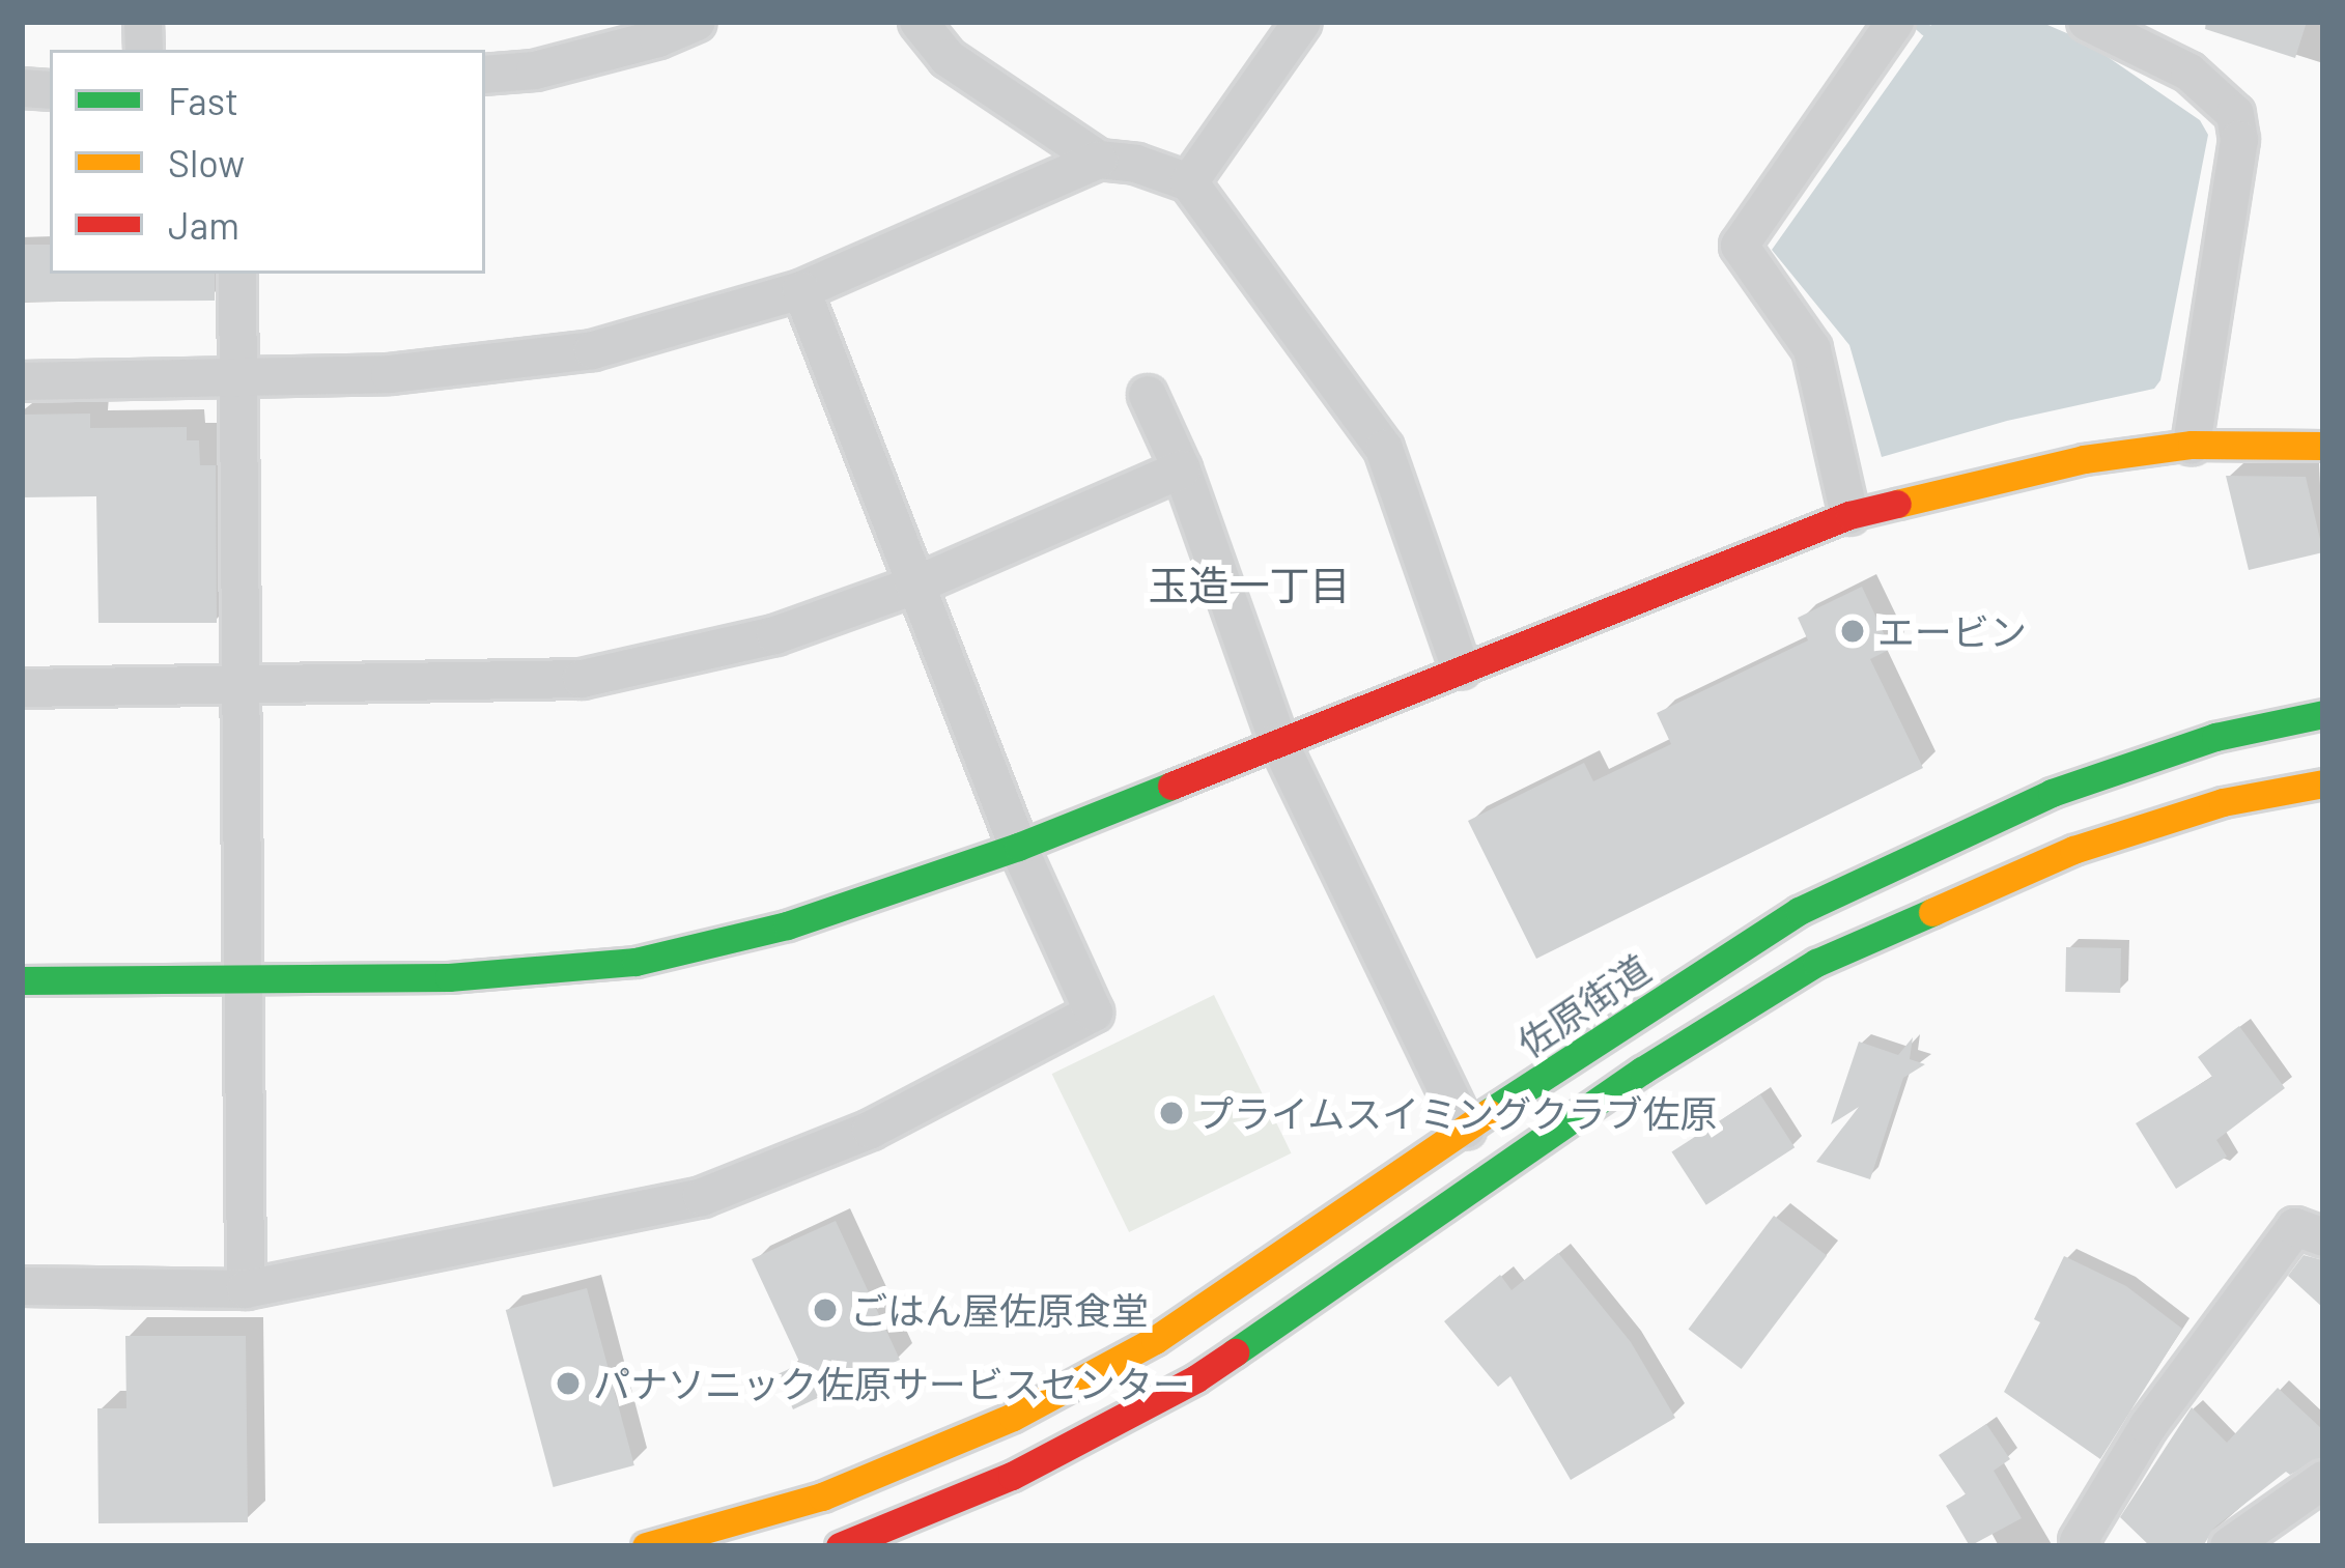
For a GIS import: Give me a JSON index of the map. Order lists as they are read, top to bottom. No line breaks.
{"streets":{"main road":["佐原街道"]},"districts":["玉造一丁目"],"places":["エービン","プライムスイミングクラブ佐原","ごはん屋佐原食堂","パナソニック佐原サービスセンター"],"legend":["Fast","Slow","Jam"]}
